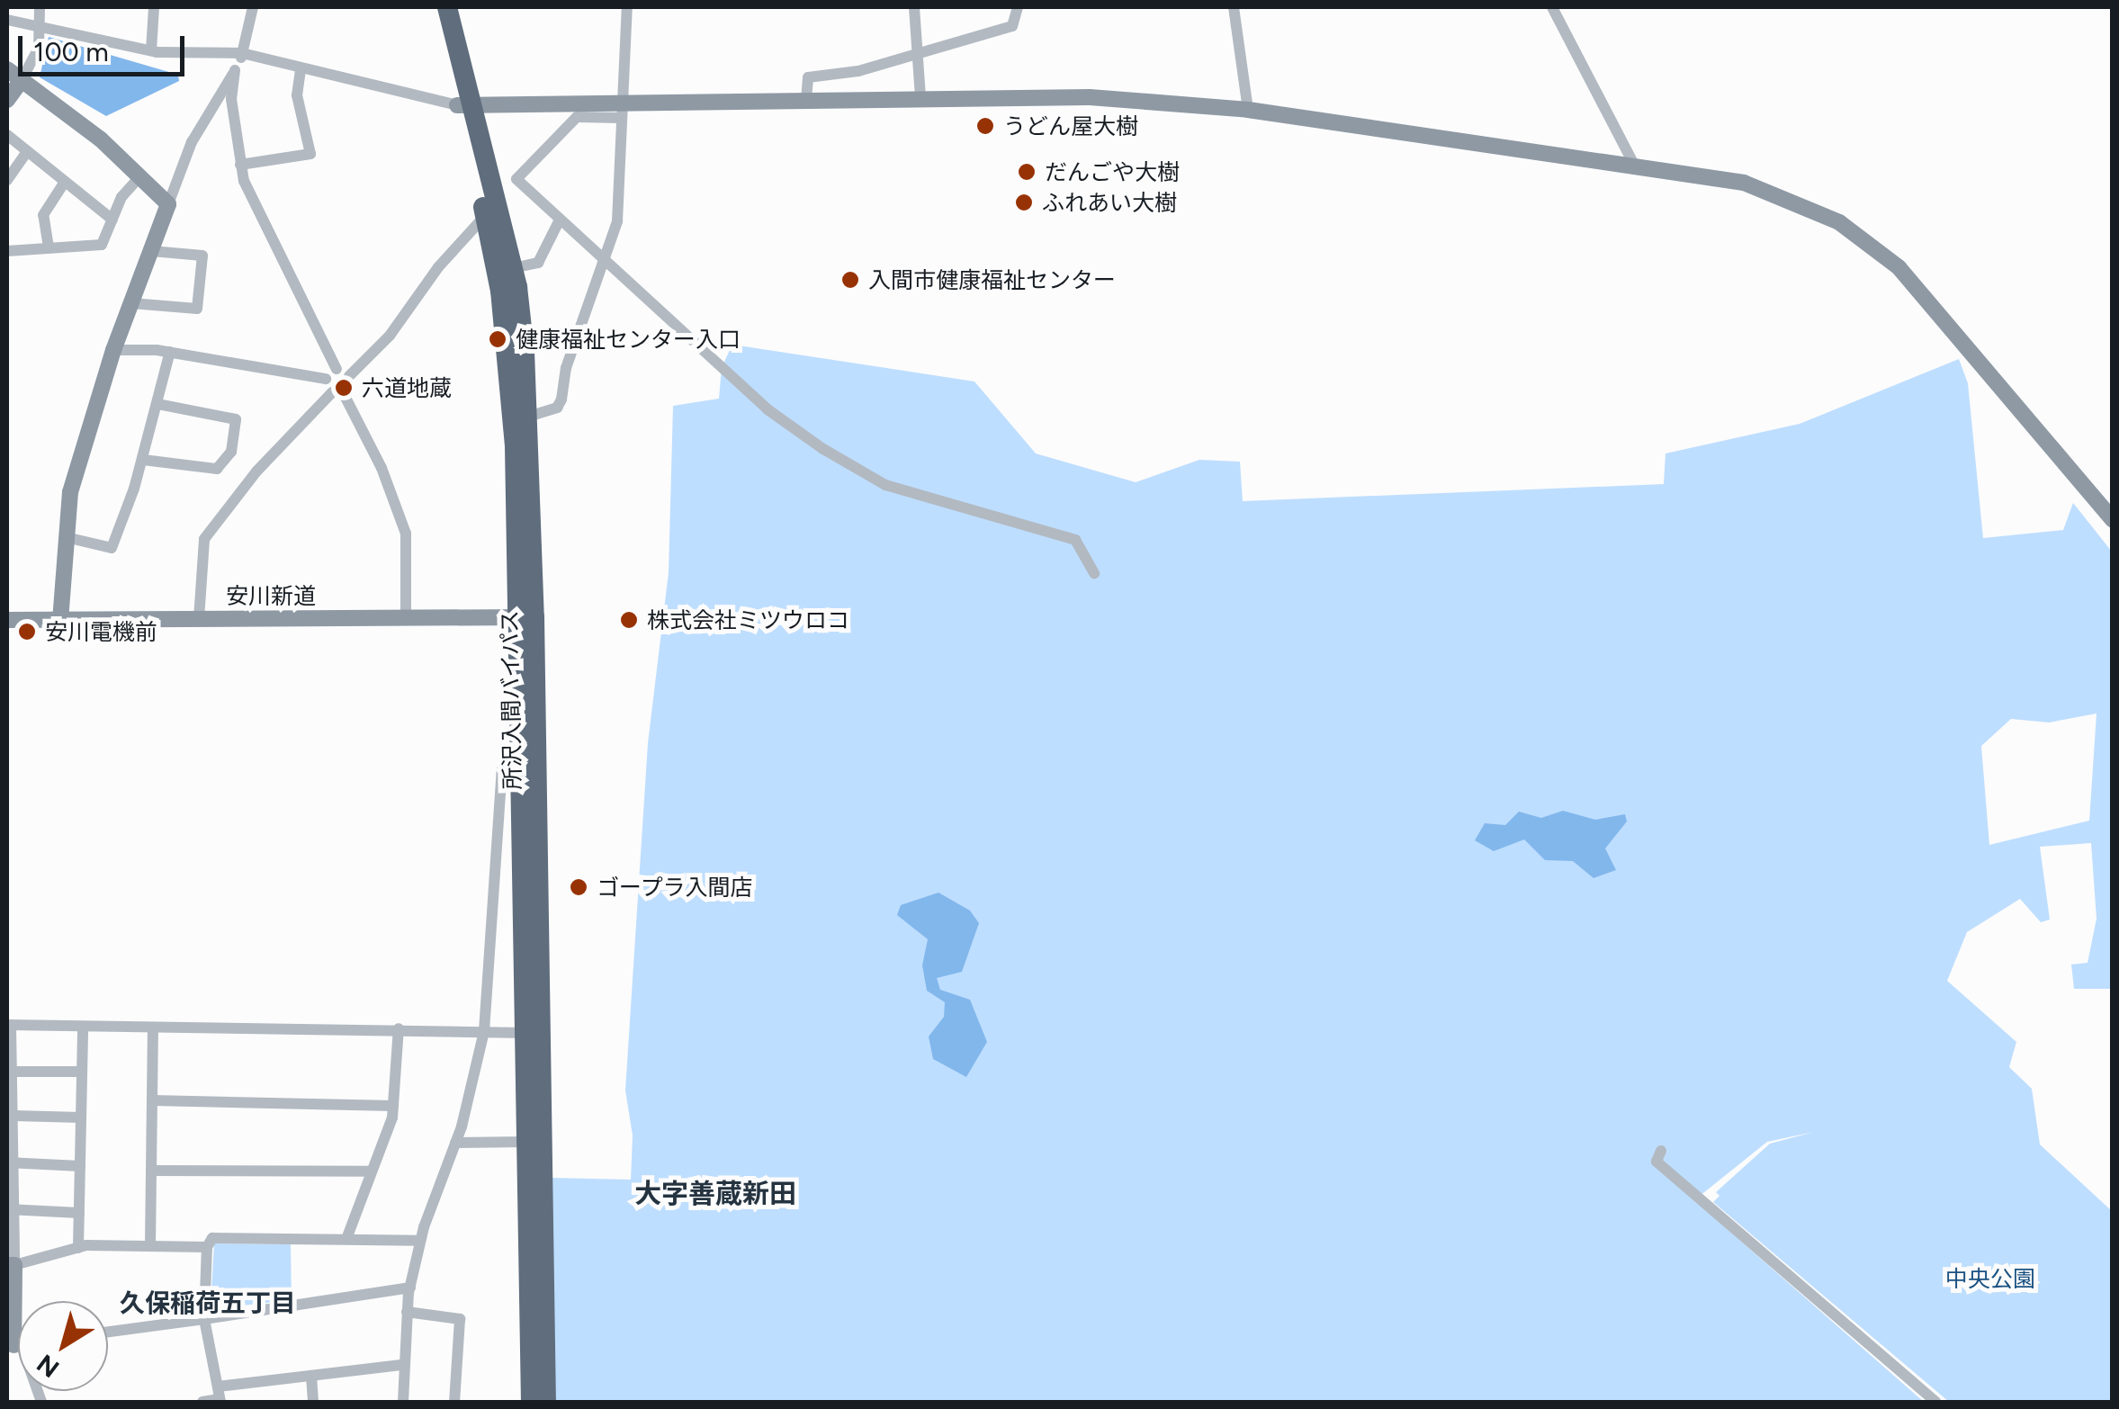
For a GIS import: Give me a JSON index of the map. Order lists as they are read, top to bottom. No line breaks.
{"streets":{"highway":["所沢入間バイパス"],"street":["安川新道"]},"crossings":[["安川新道","所沢入間バイパス"]],"districts":["大字善蔵新田","久保稲荷五丁目"],"parks":["中央公園"],"places":["うどん屋大樹","だんごや大樹","ふれあい大樹","入間市健康福祉センター","健康福祉センター入口","六道地蔵","株式会社ミツウロコ","安川電機前","ゴープラ入間店"],"scale_bar":"100 m","north":"bottom left"}
